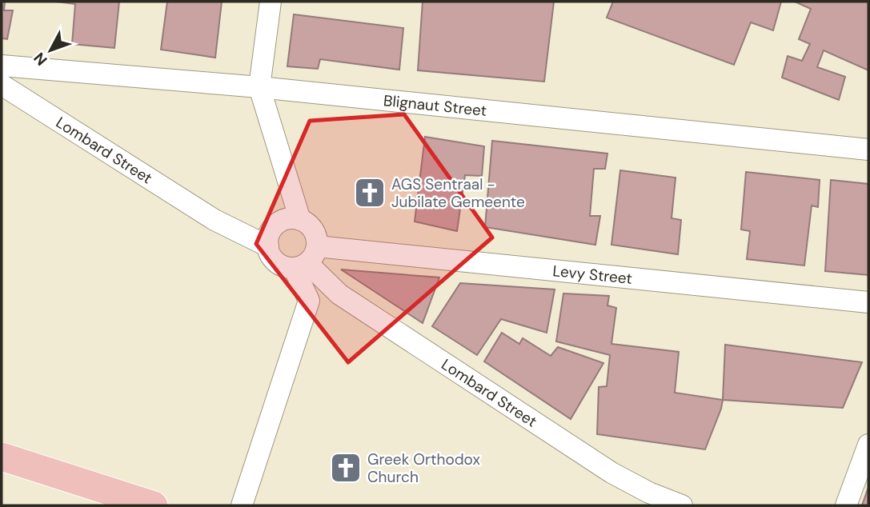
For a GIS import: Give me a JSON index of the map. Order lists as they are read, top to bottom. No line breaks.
{"streets":{"street":["Blignaut Street","Lombard Street","Levy Street"]},"crossings":[["Lombard Street","Levy Street"]],"places":{"church":["AGS Sentraal - Jubilate Gemeente","Greek Orthodox Church"]},"north":"bottom left"}
